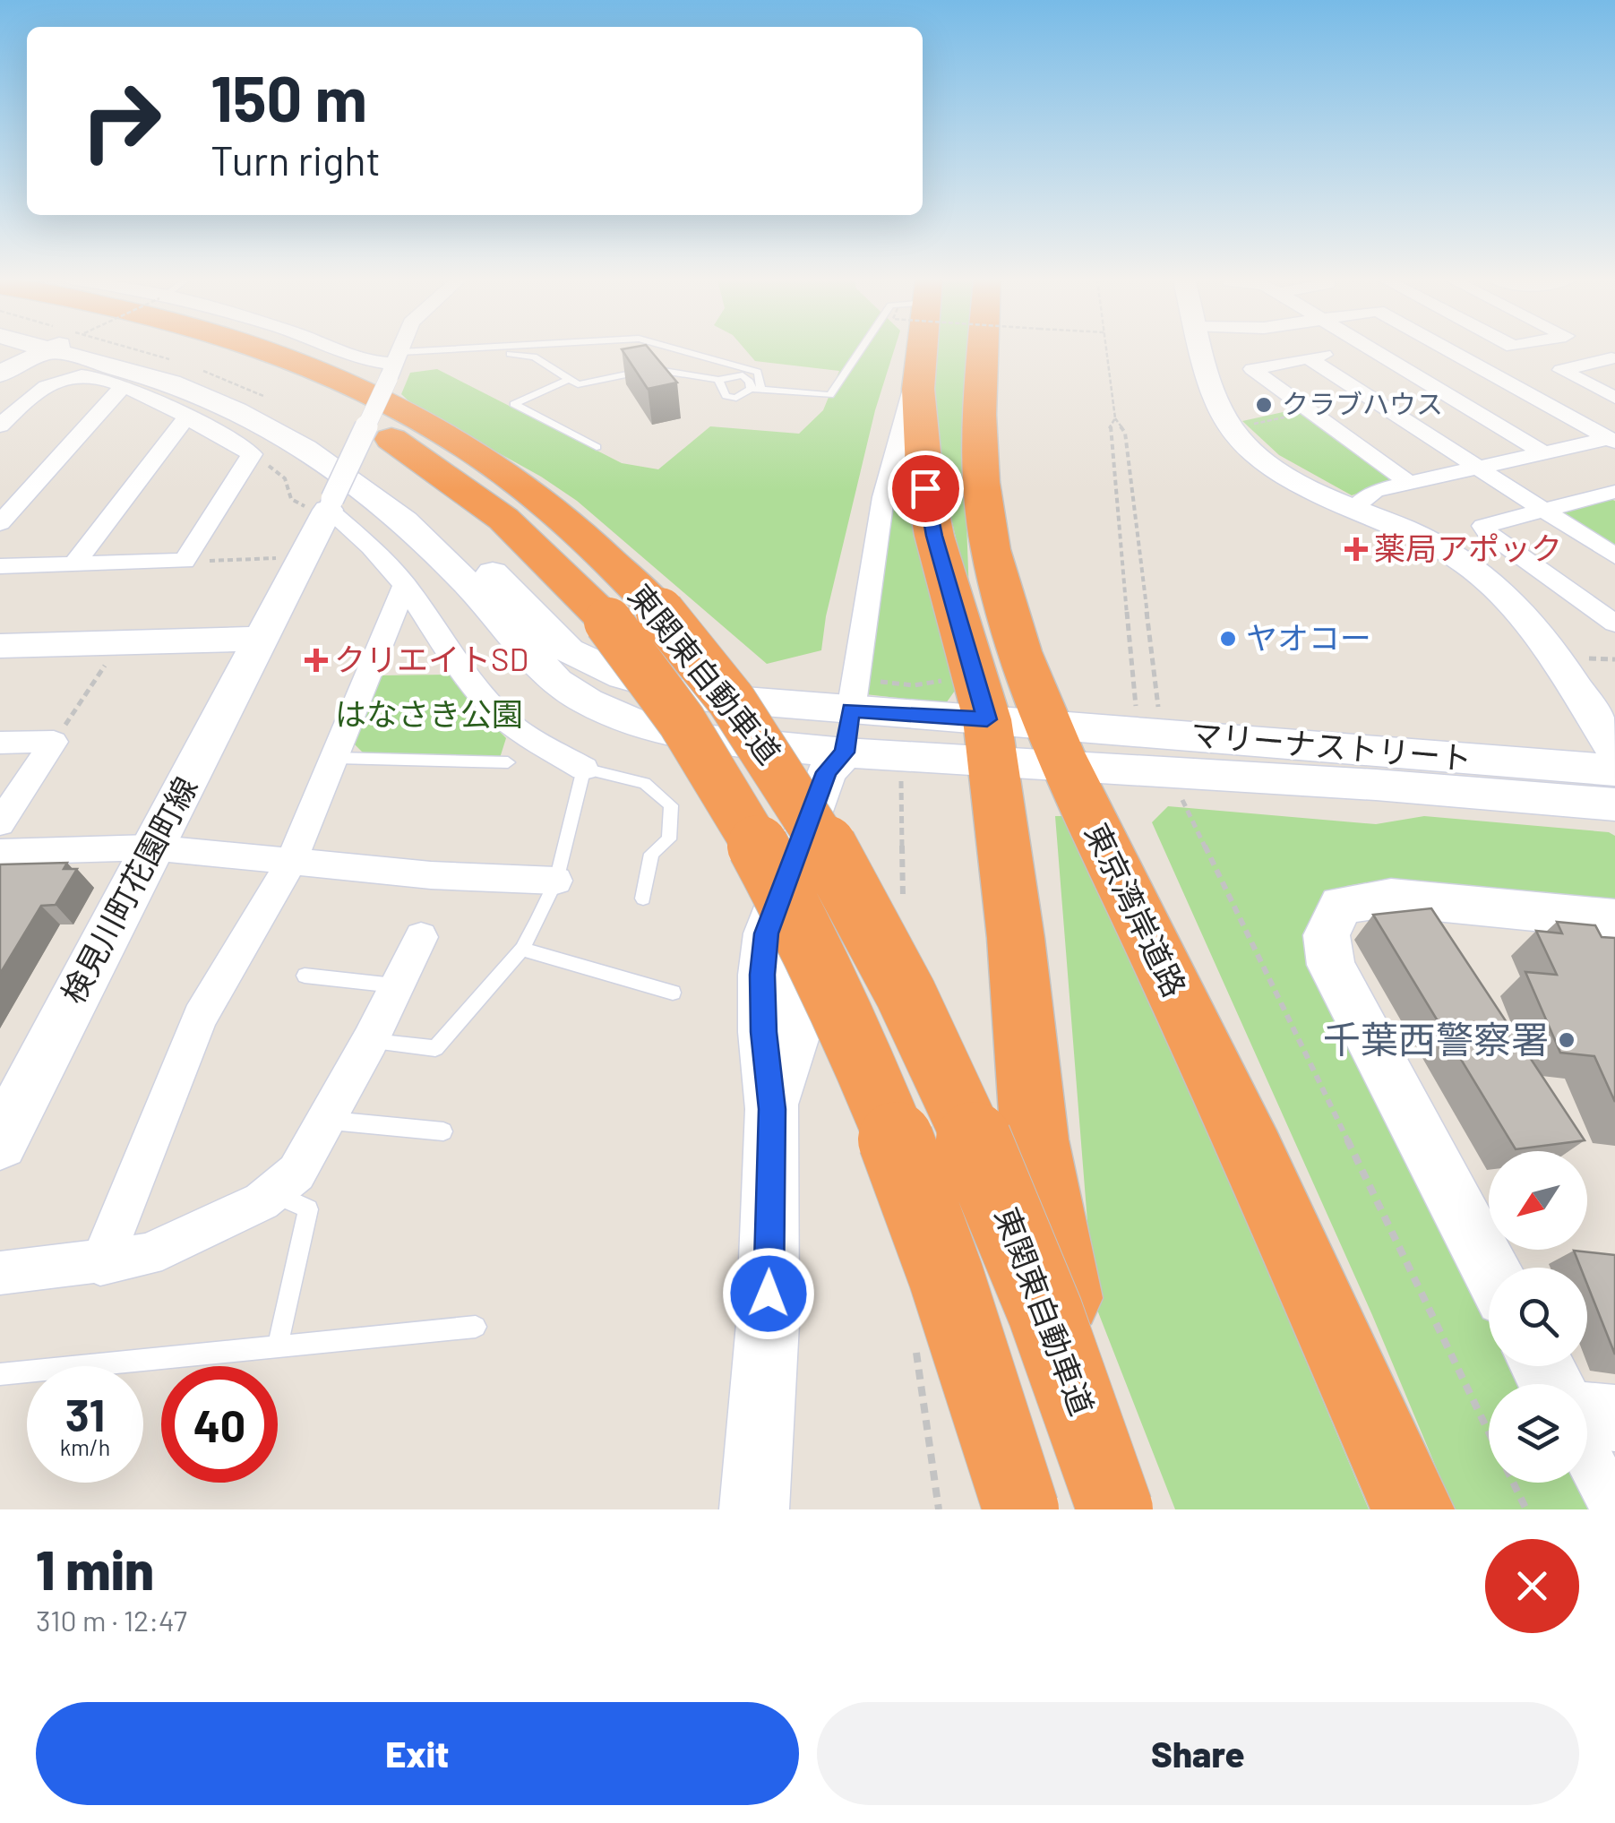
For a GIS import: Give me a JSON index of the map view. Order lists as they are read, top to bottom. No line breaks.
{"streets":{"highway":["東関東自動車道","東京湾岸道路"],"street":["マリーナストリート","検見川町花園町線"]},"crossings":[["マリーナストリート","東京湾岸道路"]],"parks":["はなさき公園"],"places":{"other":["クラブハウス","ヤオコー","千葉西警察署"],"health":["薬局アポック","クリエイトSD"]},"north":"bottom left","page":{"turn":["150 m","Turn right"],"speed":"31 km/h","limit":"40","heading":["1 min","310 m · 12:47"],"buttons":["Exit","Share"]}}
